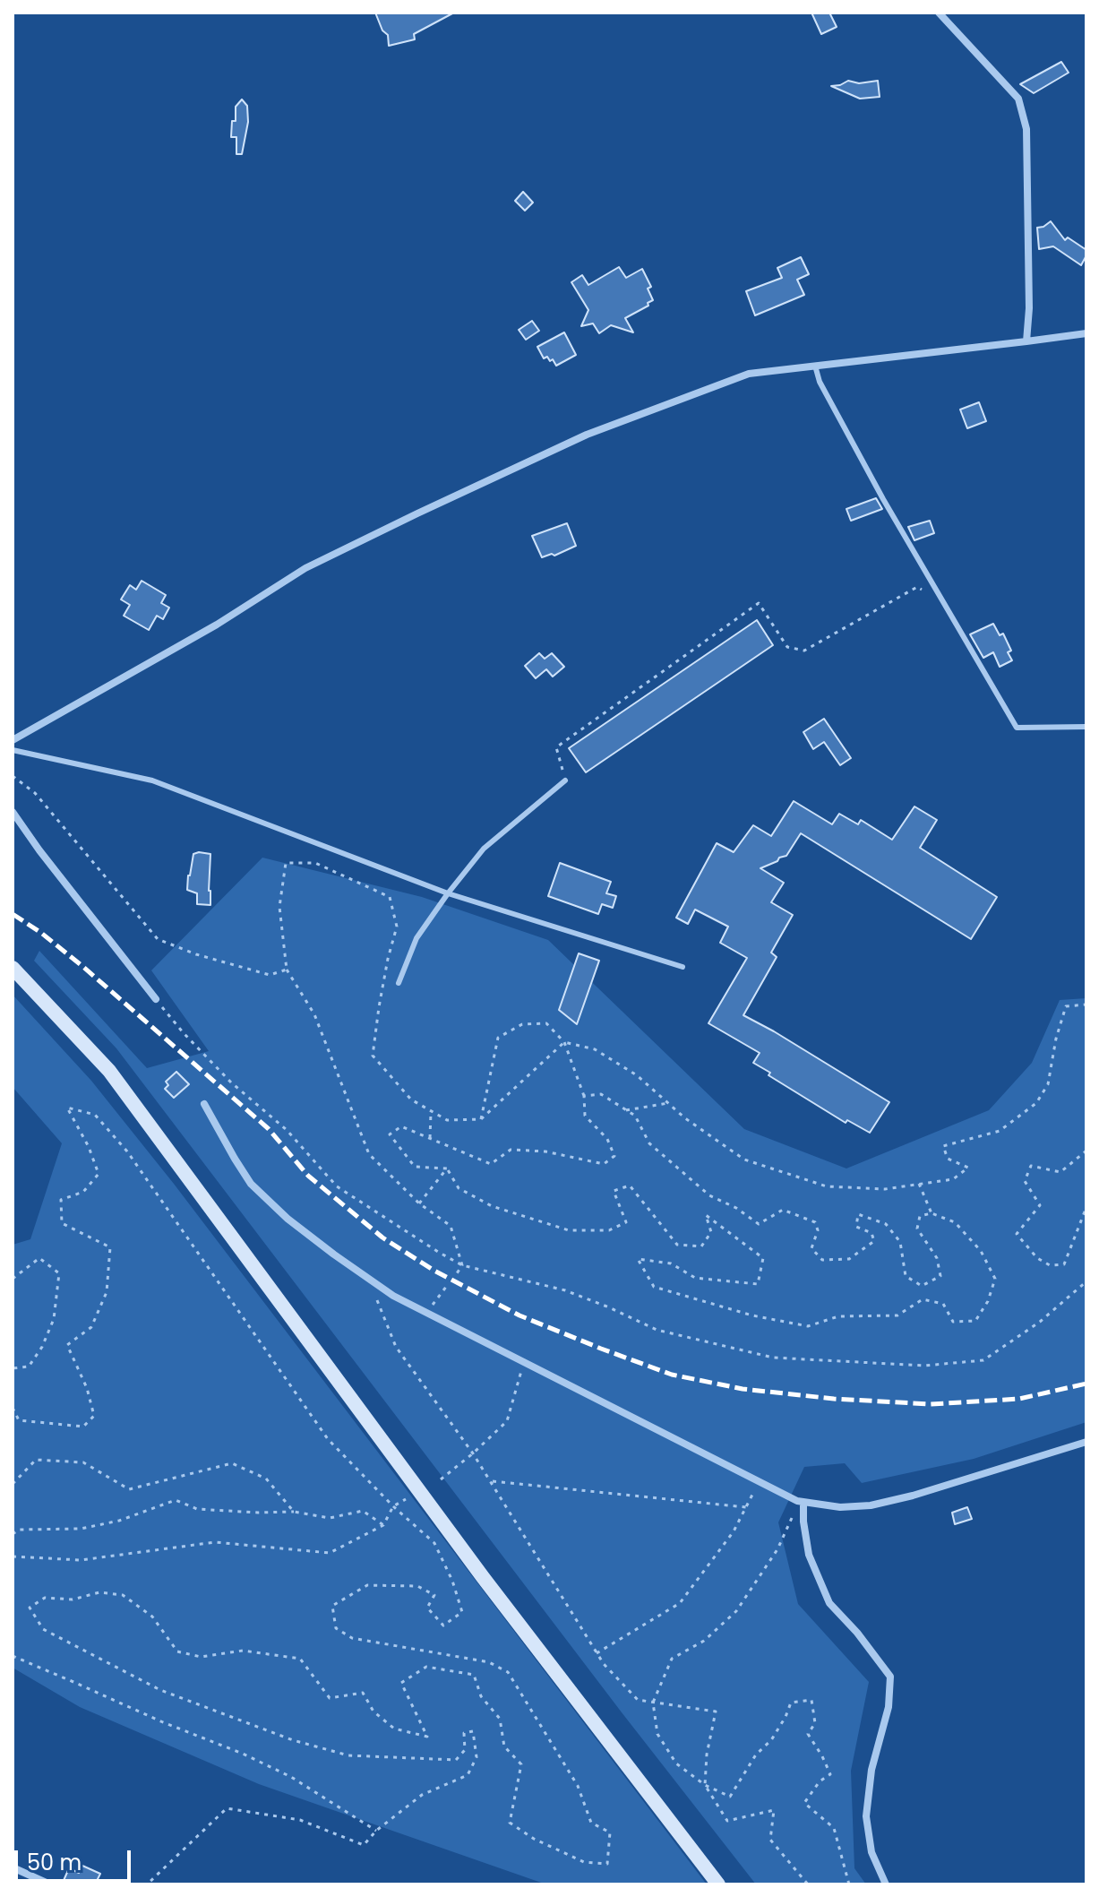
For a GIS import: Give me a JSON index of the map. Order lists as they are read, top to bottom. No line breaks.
{"scale_bar":"50 m"}
